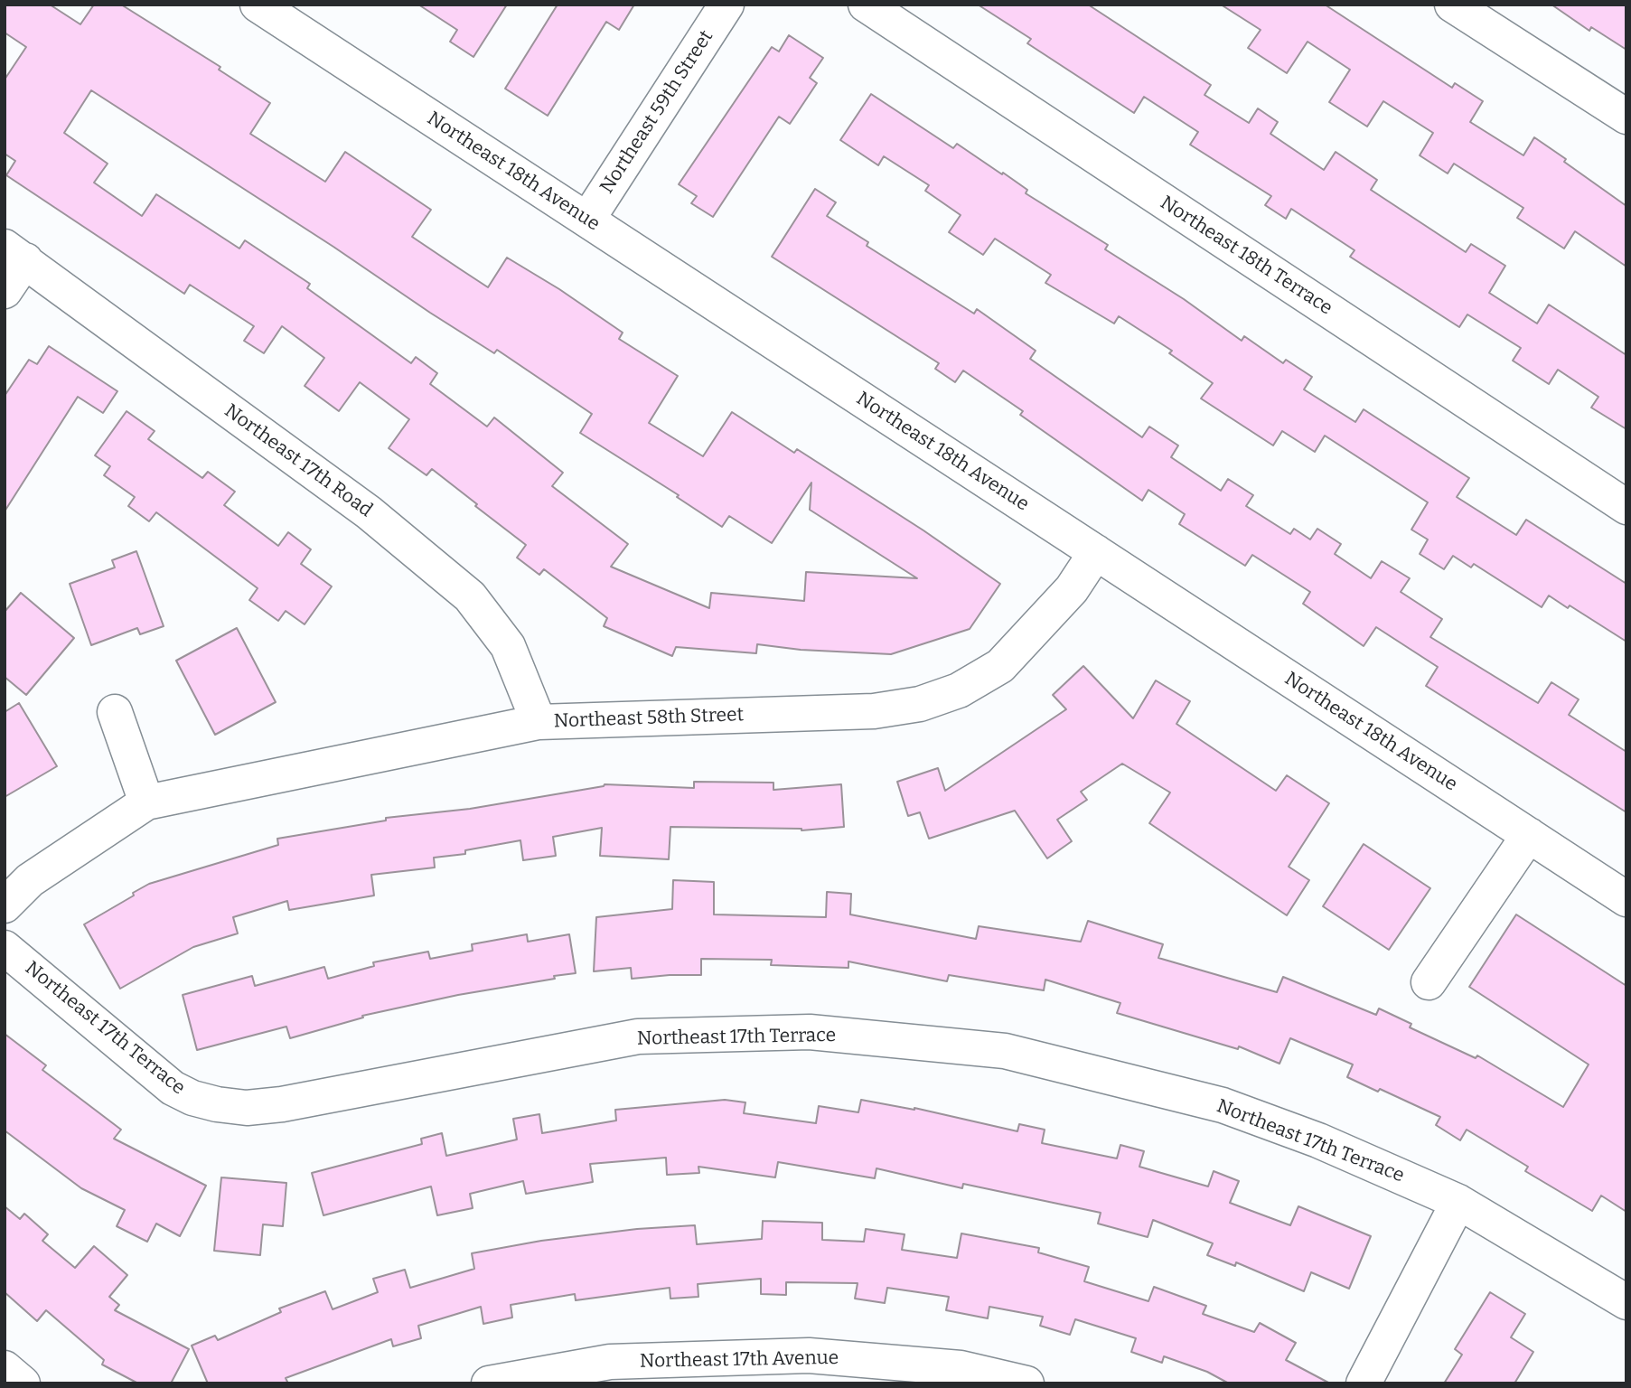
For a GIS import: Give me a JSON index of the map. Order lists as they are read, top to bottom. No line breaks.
{"streets":{"street":["Northeast 59th Street","Northeast 18th Avenue","Northeast 18th Terrace","Northeast 17th Road","Northeast 58th Street","Northeast 17th Terrace","Northeast 17th Avenue"]},"crossings":[["Northeast 59th Street","Northeast 18th Avenue"],["Northeast 18th Avenue","Northeast 58th Street"],["Northeast 17th Road","Northeast 58th Street"]]}
